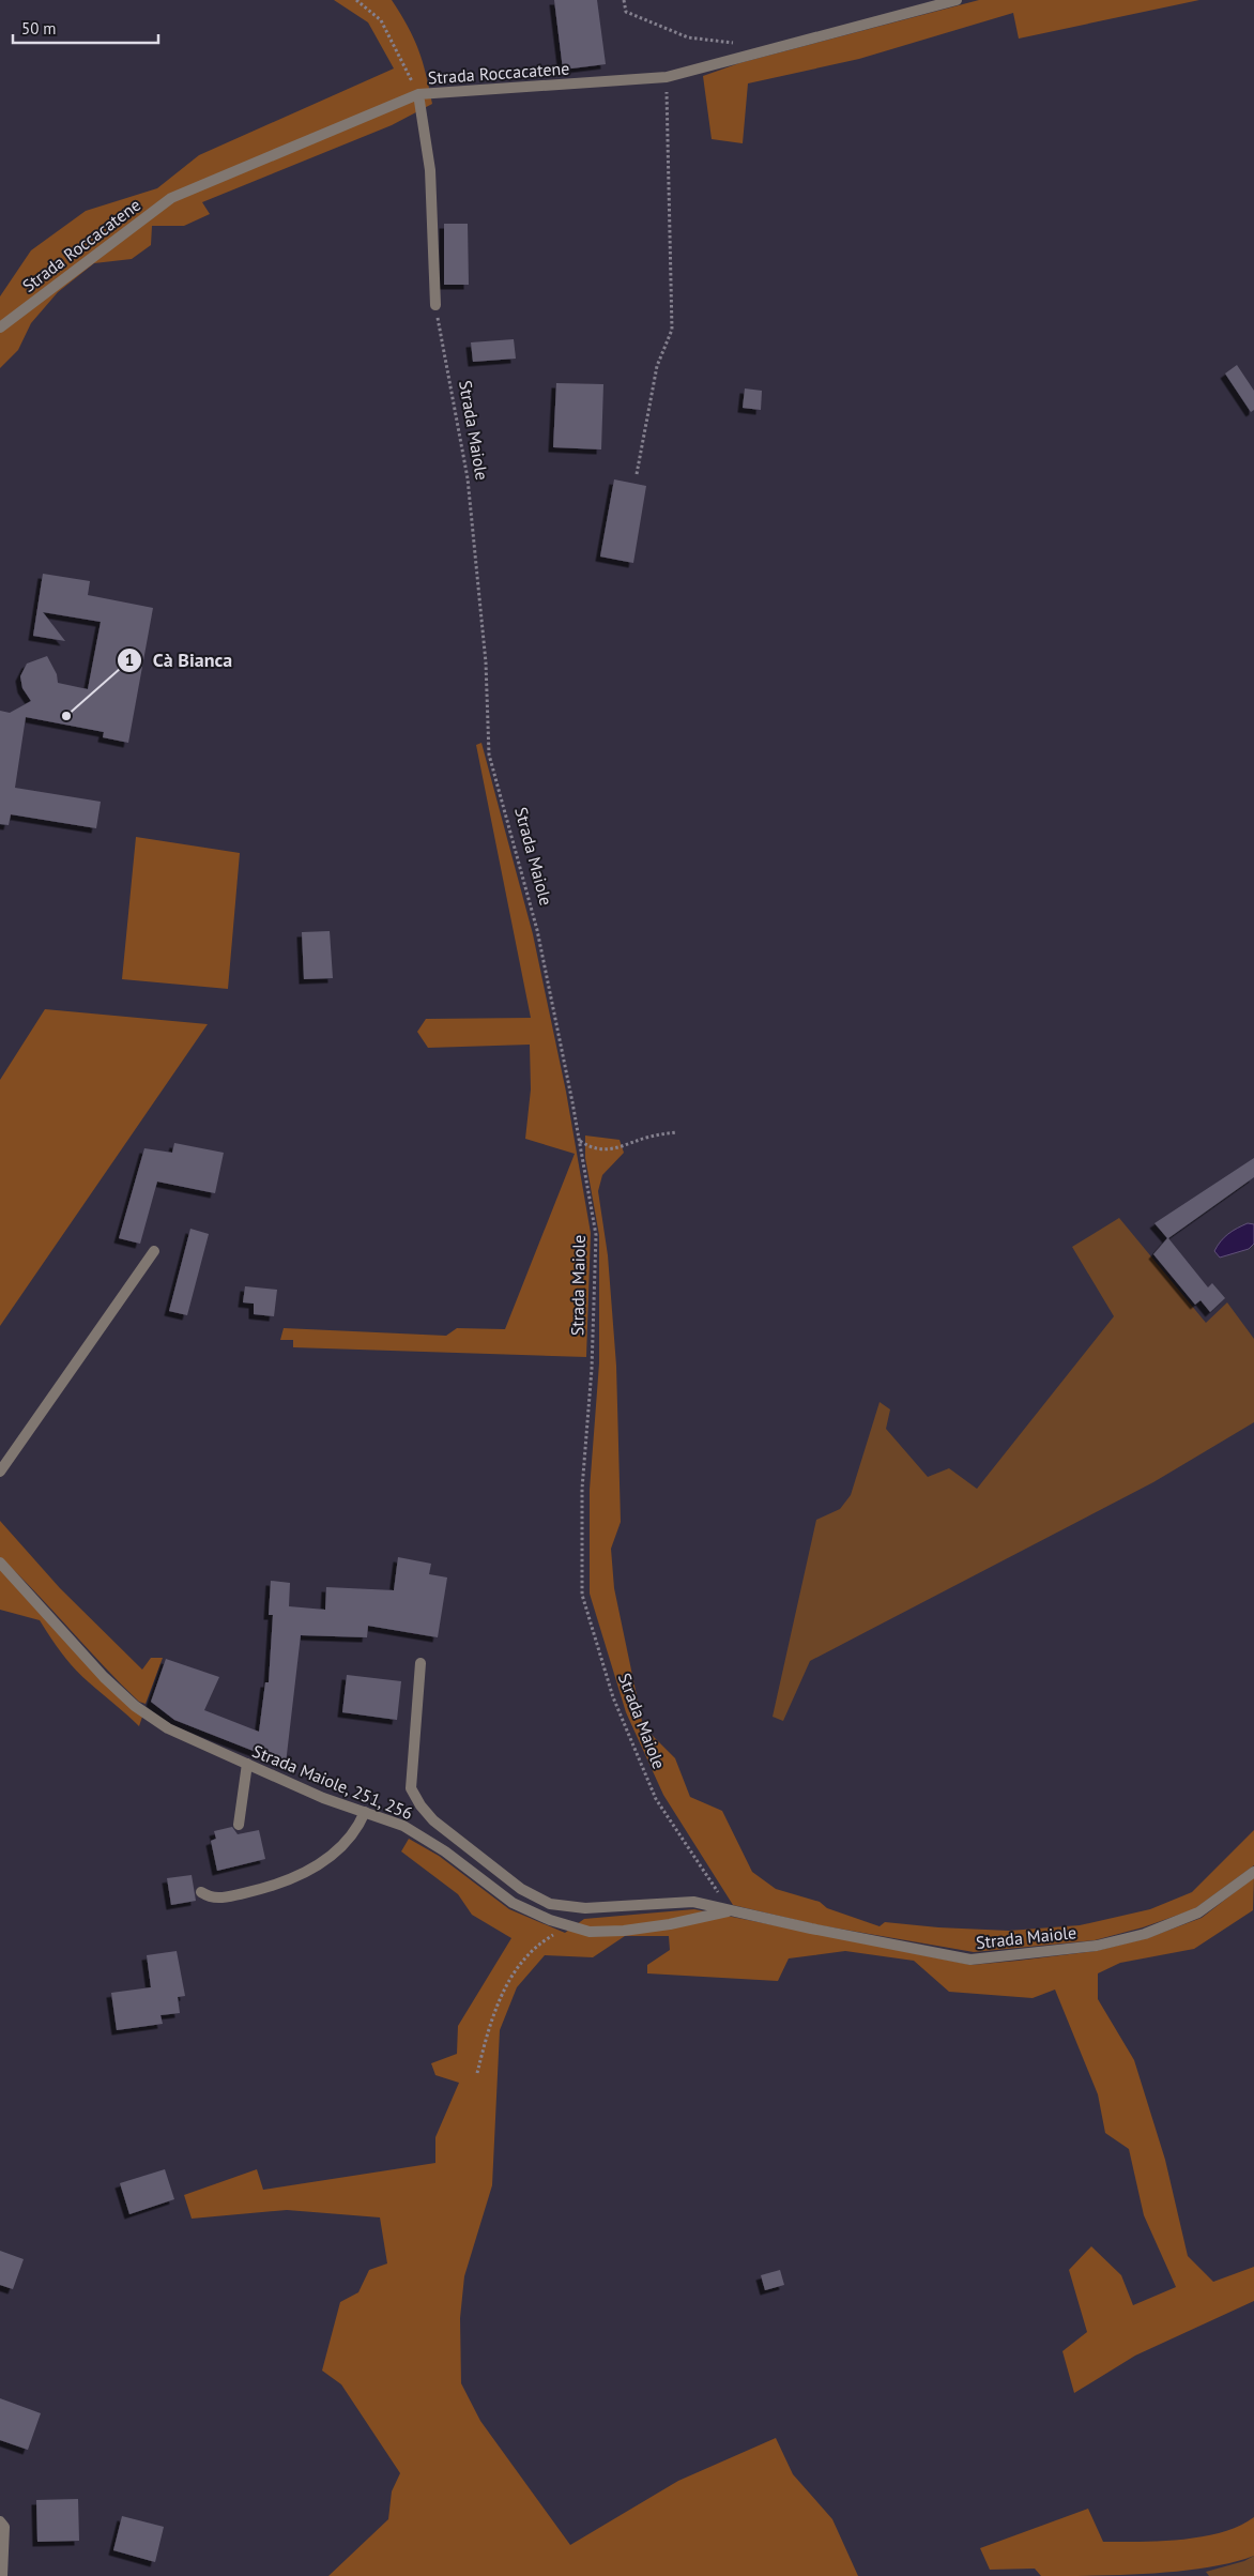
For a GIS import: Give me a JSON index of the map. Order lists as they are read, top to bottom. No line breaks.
{"streets":{"street":["Strada Roccacatene","Strada Maiole","Strada Maiole, 251, 256"]},"crossings":[["Strada Maiole","Strada Maiole, 251, 256"]],"places":["Cà Bianca"],"scale_bar":"50 m"}
